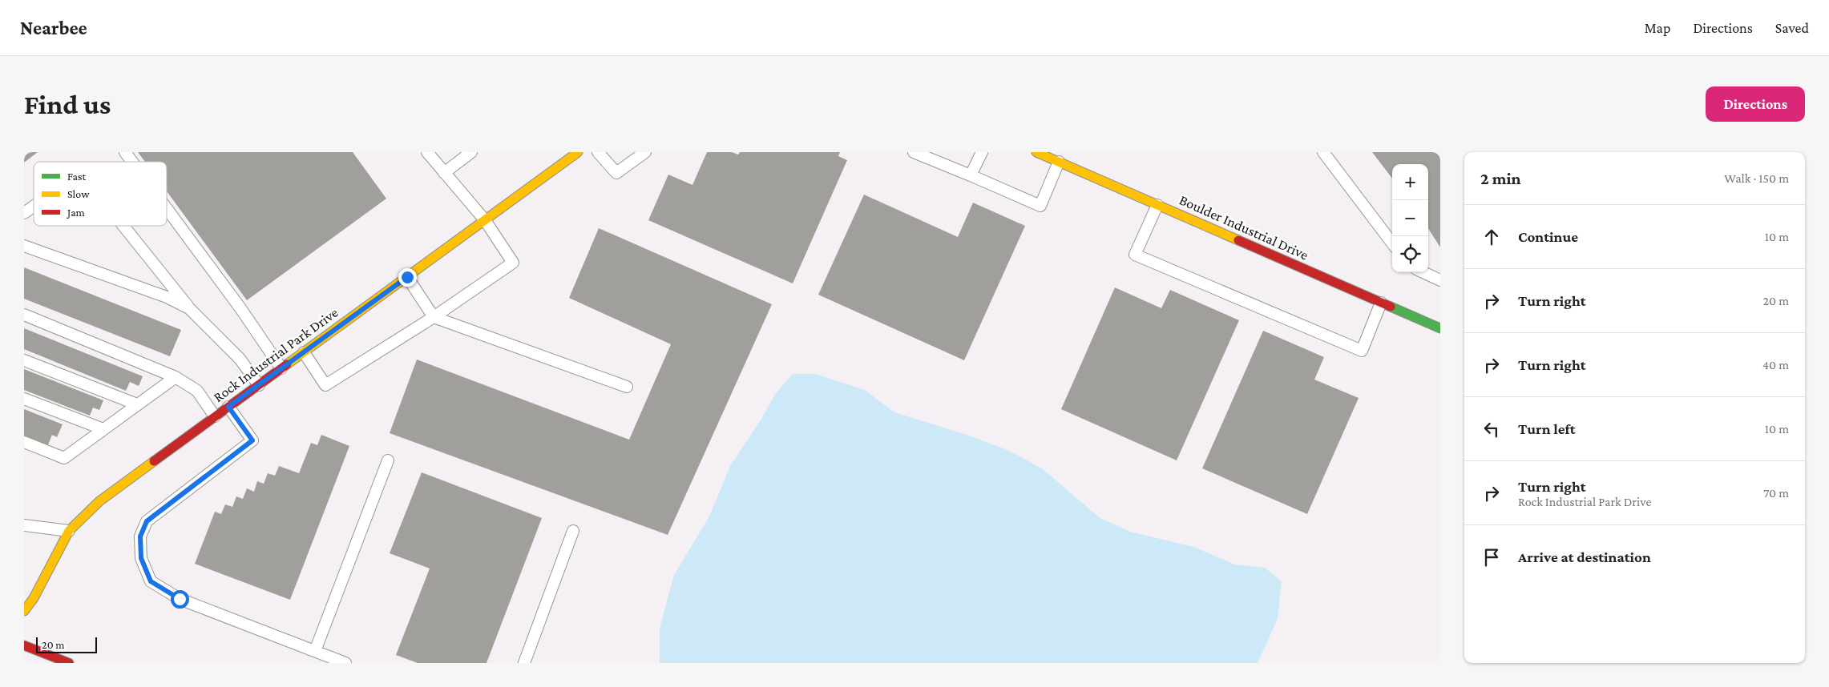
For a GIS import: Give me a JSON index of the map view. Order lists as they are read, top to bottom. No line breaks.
{"streets":{"street":["Boulder Industrial Drive","Rock Industrial Park Drive"]},"legend":["Fast","Slow","Jam"],"scale_bar":"20 m","page":{"header":"Nearbee","nav":["Map","Directions","Saved"],"buttons":"Directions","title":"Find us","heading":["2 min","Walk · 150 m"],"map_buttons":["+","−"],"list":[["Continue","10 m"],["Turn right","20 m"],["Turn right","40 m"],["Turn left","10 m"],["Turn right","Rock Industrial Park Drive","70 m"],"Arrive at destination"],"scale":"20 m"}}
